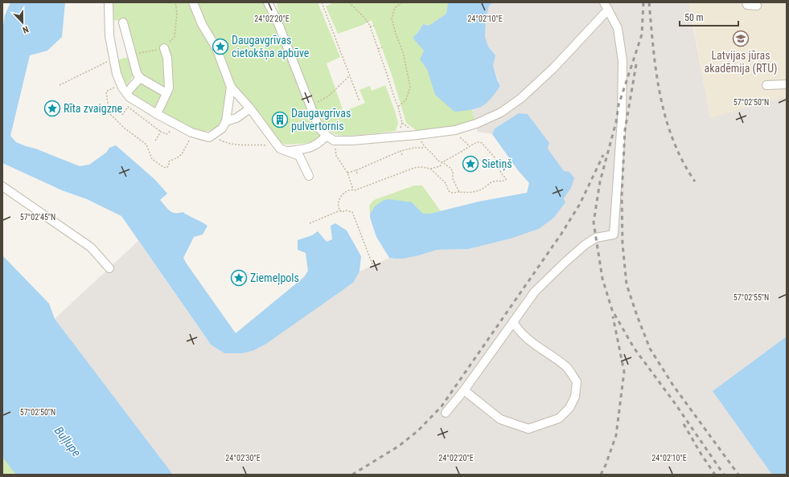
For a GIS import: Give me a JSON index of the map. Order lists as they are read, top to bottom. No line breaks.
{"water":["Buļļupe"],"places":{"school or university":["Latvijas jūras akadēmija (RTU)"],"place":["Daugavgrīvas cietokšņa apbūve","Rīta zvaigzne","Sietiņš","Ziemeļpols"],"building":["Daugavgrīvas pulvertornis"]},"scale_bar":"50 m","north":"bottom","coordinates":["24°02'20\"E","24°02'10\"E","57°02'50\"N","57°02'45\"N","57°02'55\"N","24°02'30\"E"]}
